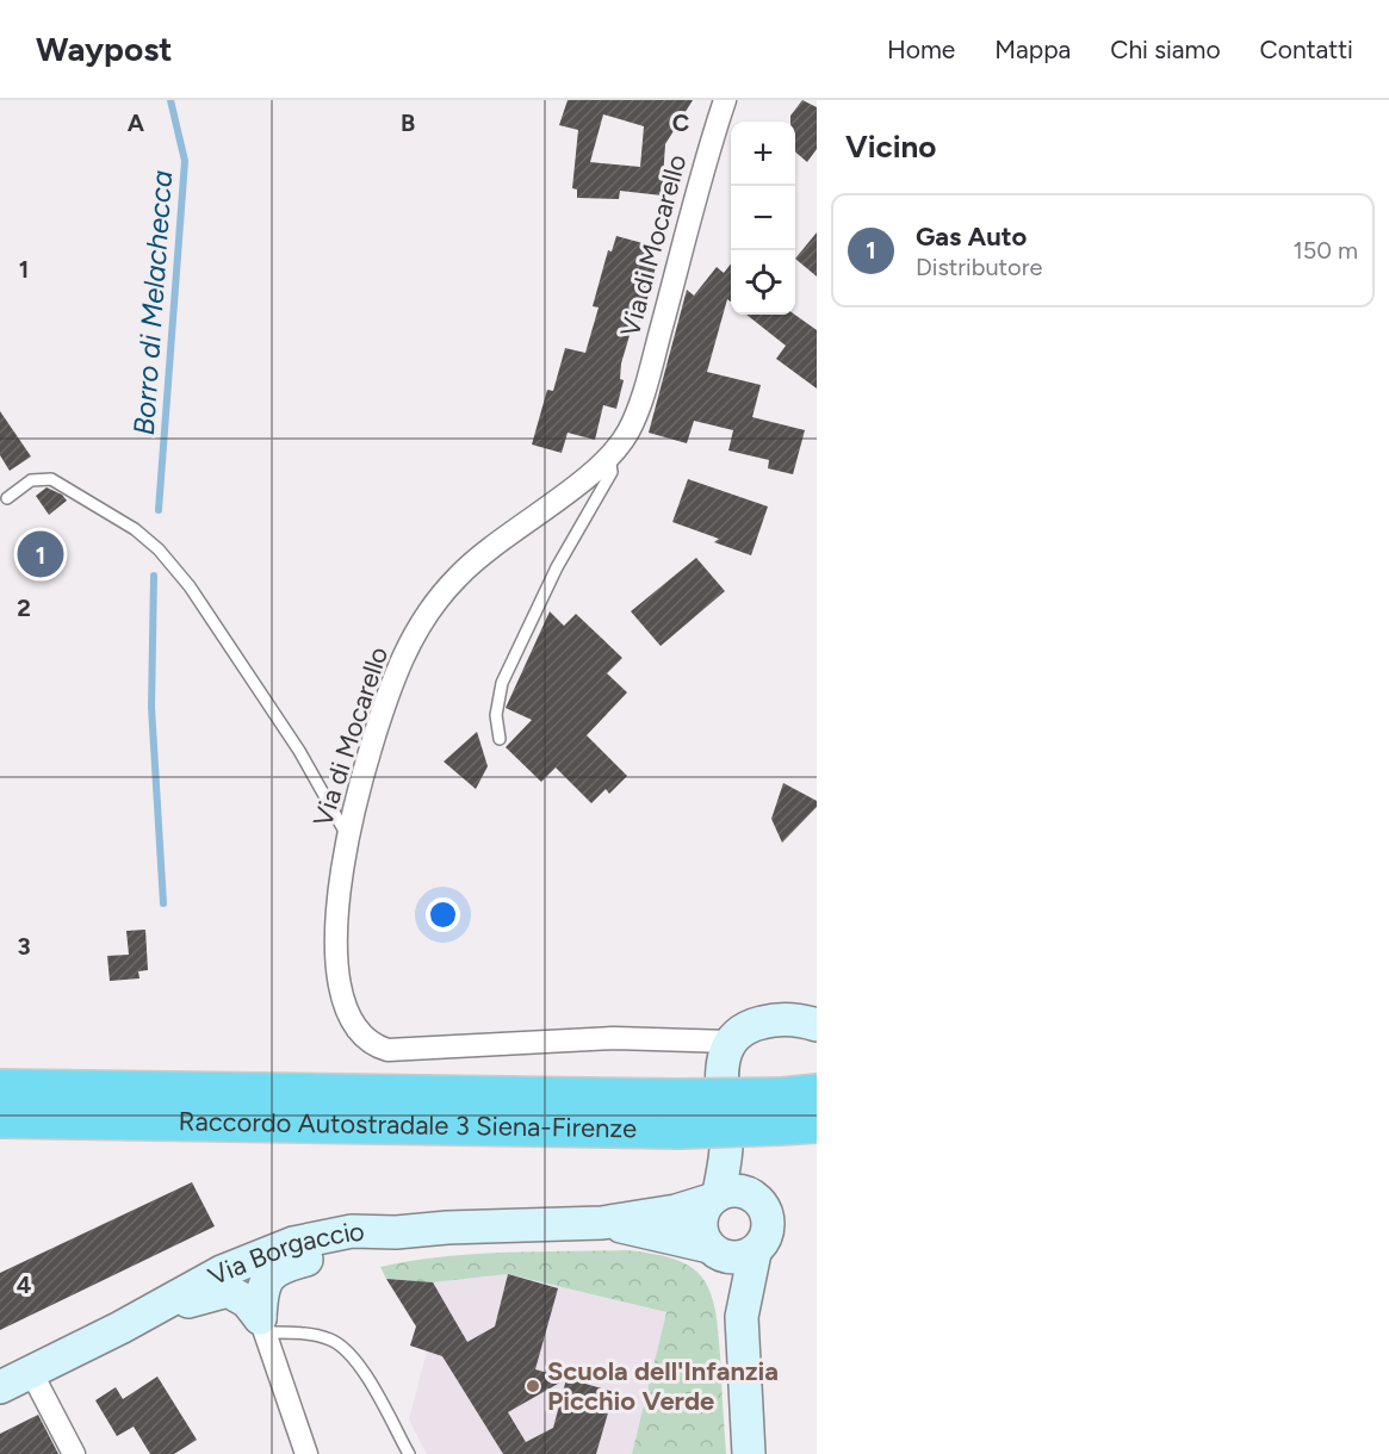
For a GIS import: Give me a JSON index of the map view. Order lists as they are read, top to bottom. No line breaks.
{"streets":{"highway":["Raccordo Autostradale 3 Siena-Firenze"],"main road":["Via Borgaccio"],"street":["Via di Mocarello"]},"water":["Borro di Melachecca"],"places":["Scuola dell'Infanzia Picchio Verde"],"page":{"header":"Waypost","nav":["Home","Mappa","Chi siamo","Contatti"],"heading":"Vicino","map_buttons":["+","−"],"list":[{"mark":"1","name":"Gas Auto","note":"Distributore","value":"150 m"}],"pins":"1"},"grid":{"columns":["A","B","C"],"rows":["1","2","3","4"]}}
